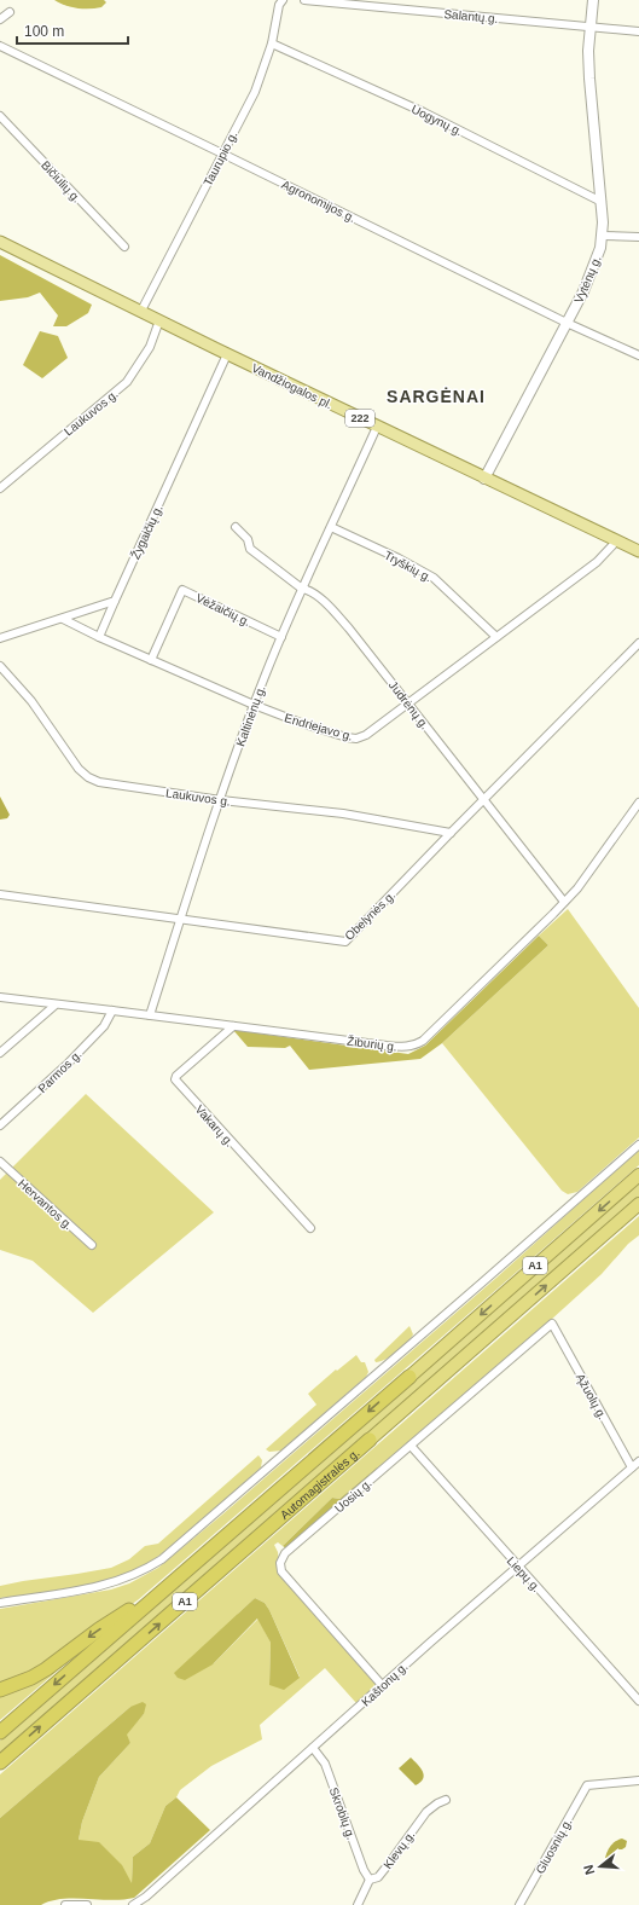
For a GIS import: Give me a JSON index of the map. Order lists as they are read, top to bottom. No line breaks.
{"streets":{"highway":["A1","Automagistralės g."],"main road":["Vytėnų g.","Vandžiogalos pl.","222"],"street":["Salantų g.","Uogynų g.","Taurupio g.","Bičiulių g.","Agronomijos g.","Laukuvos g.","Žygaičių g.","Tryškių g.","Vėžaičių g.","Judrėnų g.","Kaltinėnų g.","Endriejavo g.","Obelynės g.","Žiburių g.","Parmos g.","Vakarų g.","Hervantos g.","Ąžuolų g.","Uosių g.","Liepų g.","Kaštonų g.","Skroblų g.","Gluosnių g.","Klevų g."]},"crossings":[["Salantų g.","Vytėnų g."],["Uogynų g.","Taurupio g."],["Uogynų g.","Vytėnų g."],["Taurupio g.","Agronomijos g."],["Taurupio g.","Vandžiogalos pl."],["Agronomijos g.","Vytėnų g."],["Vytėnų g.","Vandžiogalos pl."],["Vandžiogalos pl.","Laukuvos g."],["Vandžiogalos pl.","Žygaičių g."],["Vandžiogalos pl.","Kaltinėnų g."],["Vandžiogalos pl.","Endriejavo g."],["Laukuvos g.","Kaltinėnų g."],["Laukuvos g.","Obelynės g."],["Žygaičių g.","Endriejavo g."],["Tryškių g.","Kaltinėnų g."],["Tryškių g.","Endriejavo g."],["Vėžaičių g.","Kaltinėnų g."],["Vėžaičių g.","Endriejavo g."],["Judrėnų g.","Kaltinėnų g."],["Judrėnų g.","Endriejavo g."],["Judrėnų g.","Obelynės g."],["Judrėnų g.","Žiburių g."],["Kaltinėnų g.","Endriejavo g."],["Kaltinėnų g.","Obelynės g."],["Kaltinėnų g.","Žiburių g."],["Žiburių g.","Parmos g."],["Žiburių g.","Vakarų g."],["Ąžuolų g.","Uosių g."],["Ąžuolų g.","Kaštonų g."],["Uosių g.","Liepų g."],["Uosių g.","Kaštonų g."],["Liepų g.","Kaštonų g."],["Kaštonų g.","Skroblų g."],["Skroblų g.","Klevų g."]],"districts":["SARGĖNAI"],"scale_bar":"100 m","north":"left"}
